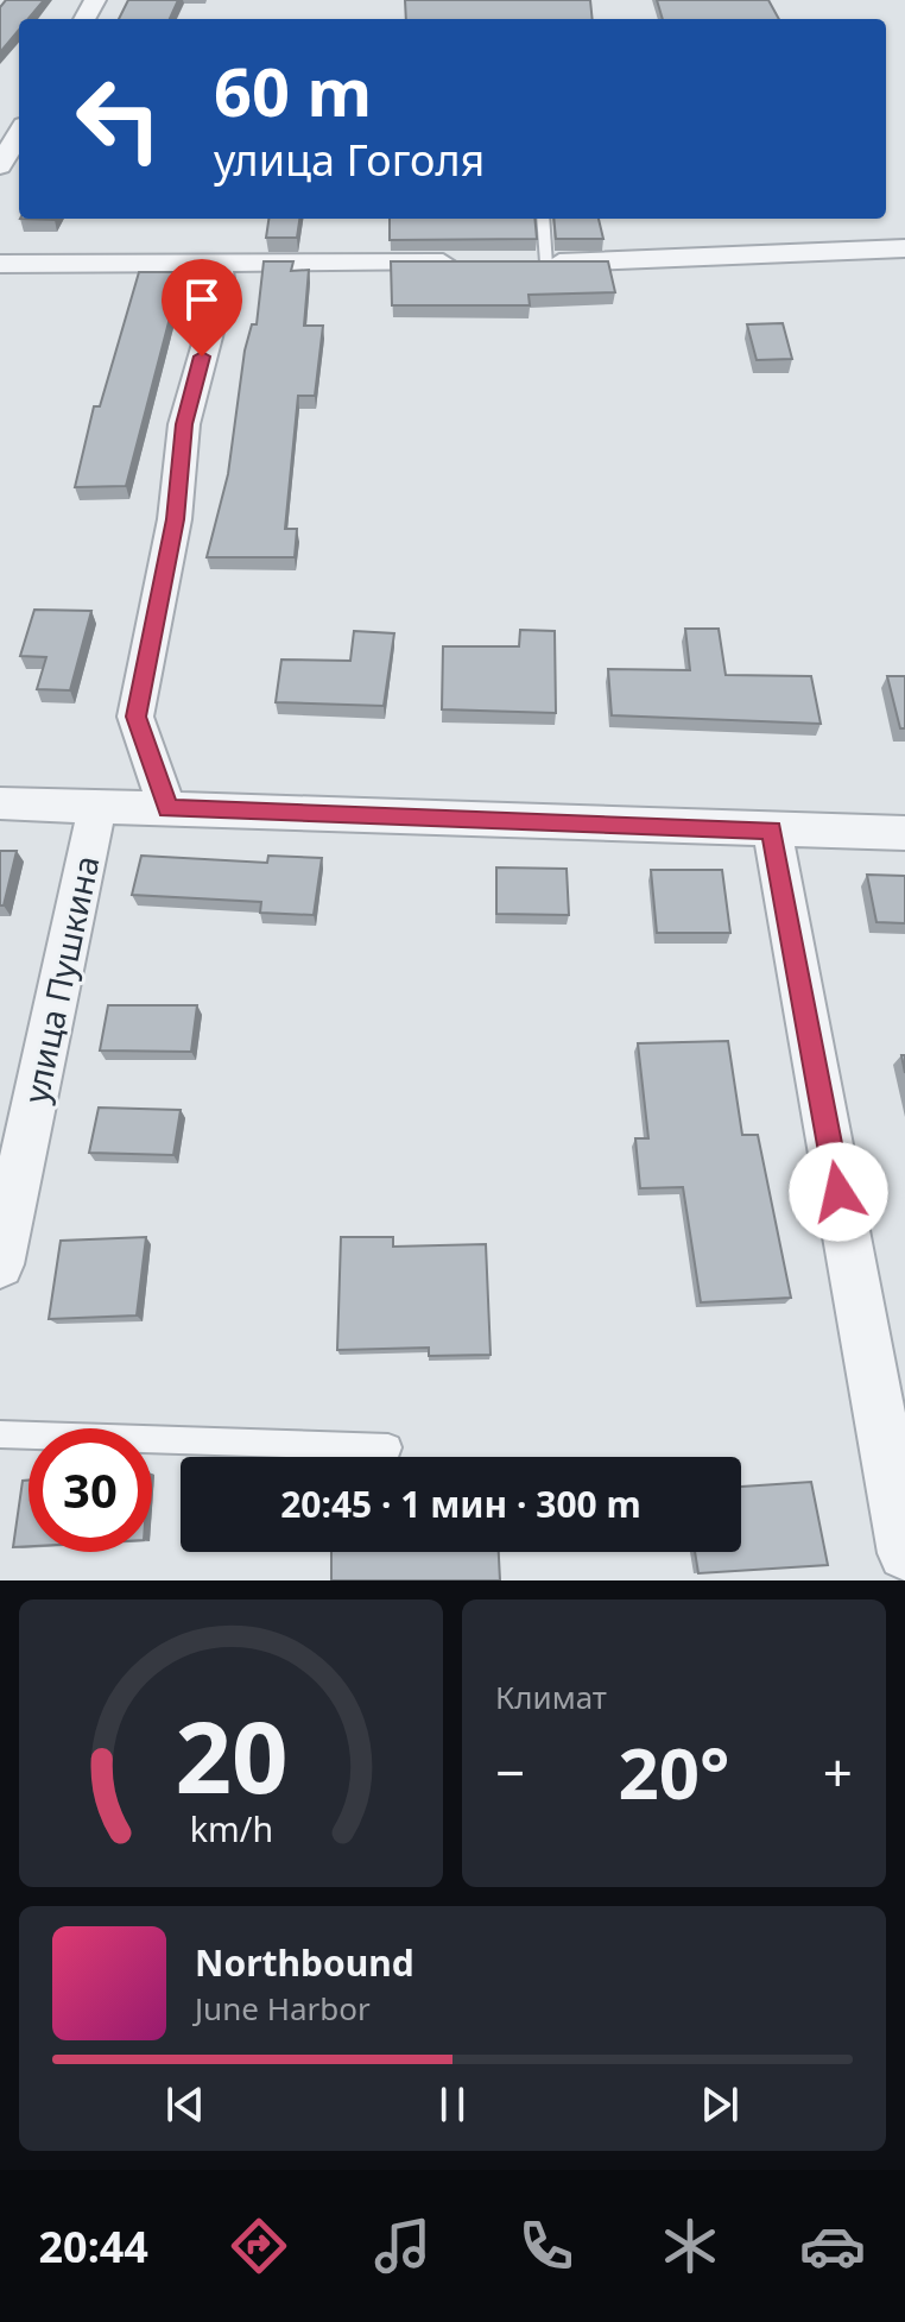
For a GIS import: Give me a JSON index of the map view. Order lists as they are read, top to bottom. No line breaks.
{"streets":{"street":["улица Пушкина"]},"page":{"turn":["60 m","улица Гоголя"],"limit":"30","trip":"20:45 · 1 мин · 300 m","tile":"Климат","heat":["−","20°","+"],"song":["Northbound","June Harbor"],"tabs":"20:44","gauge":["20","km/h"]}}
